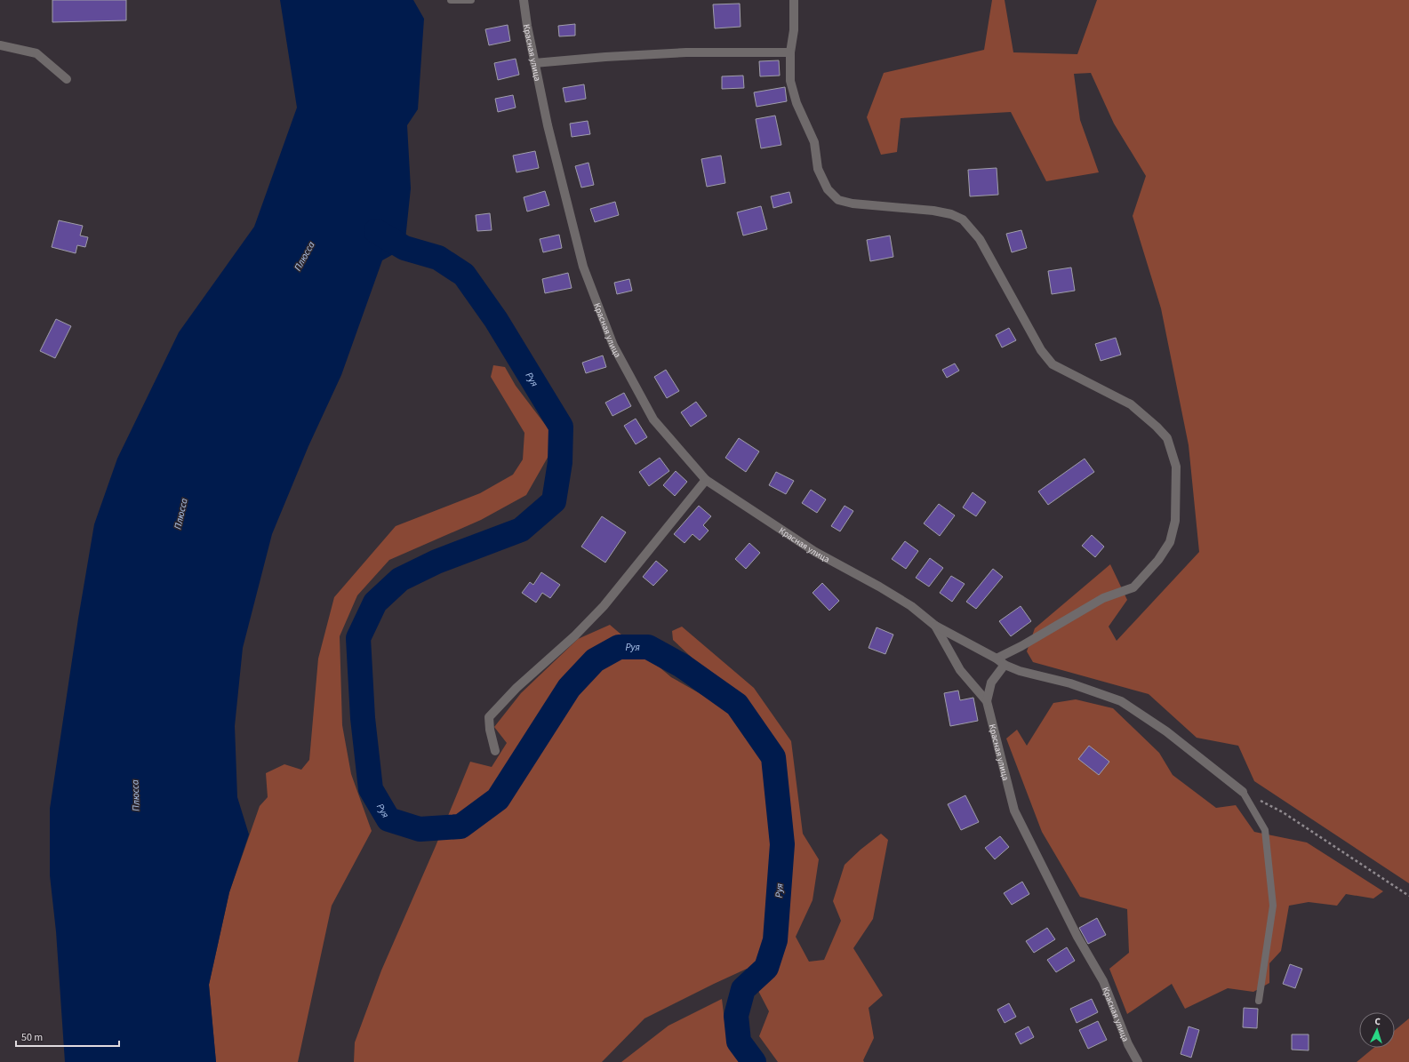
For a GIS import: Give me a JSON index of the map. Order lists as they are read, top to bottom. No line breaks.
{"streets":{"street":["Красная улица"]},"water":["Плюсса","Руя"],"scale_bar":"50 m","north":"top"}
